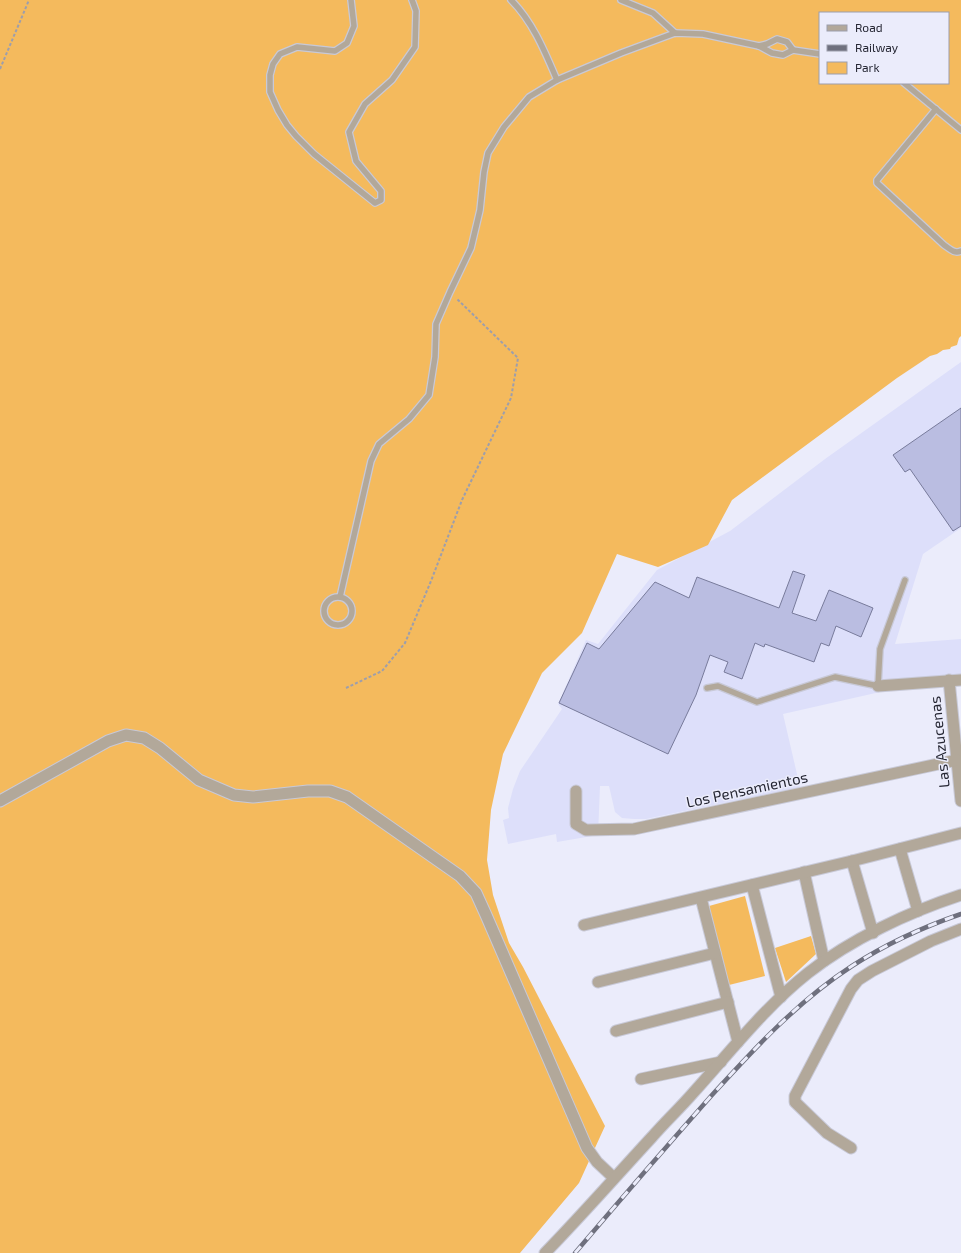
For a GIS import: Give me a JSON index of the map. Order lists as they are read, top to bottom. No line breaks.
{"streets":{"street":["Las Azucenas","Los Pensamientos"]},"crossings":[["Las Azucenas","Los Pensamientos"]],"legend":["Road","Railway","Park"]}
